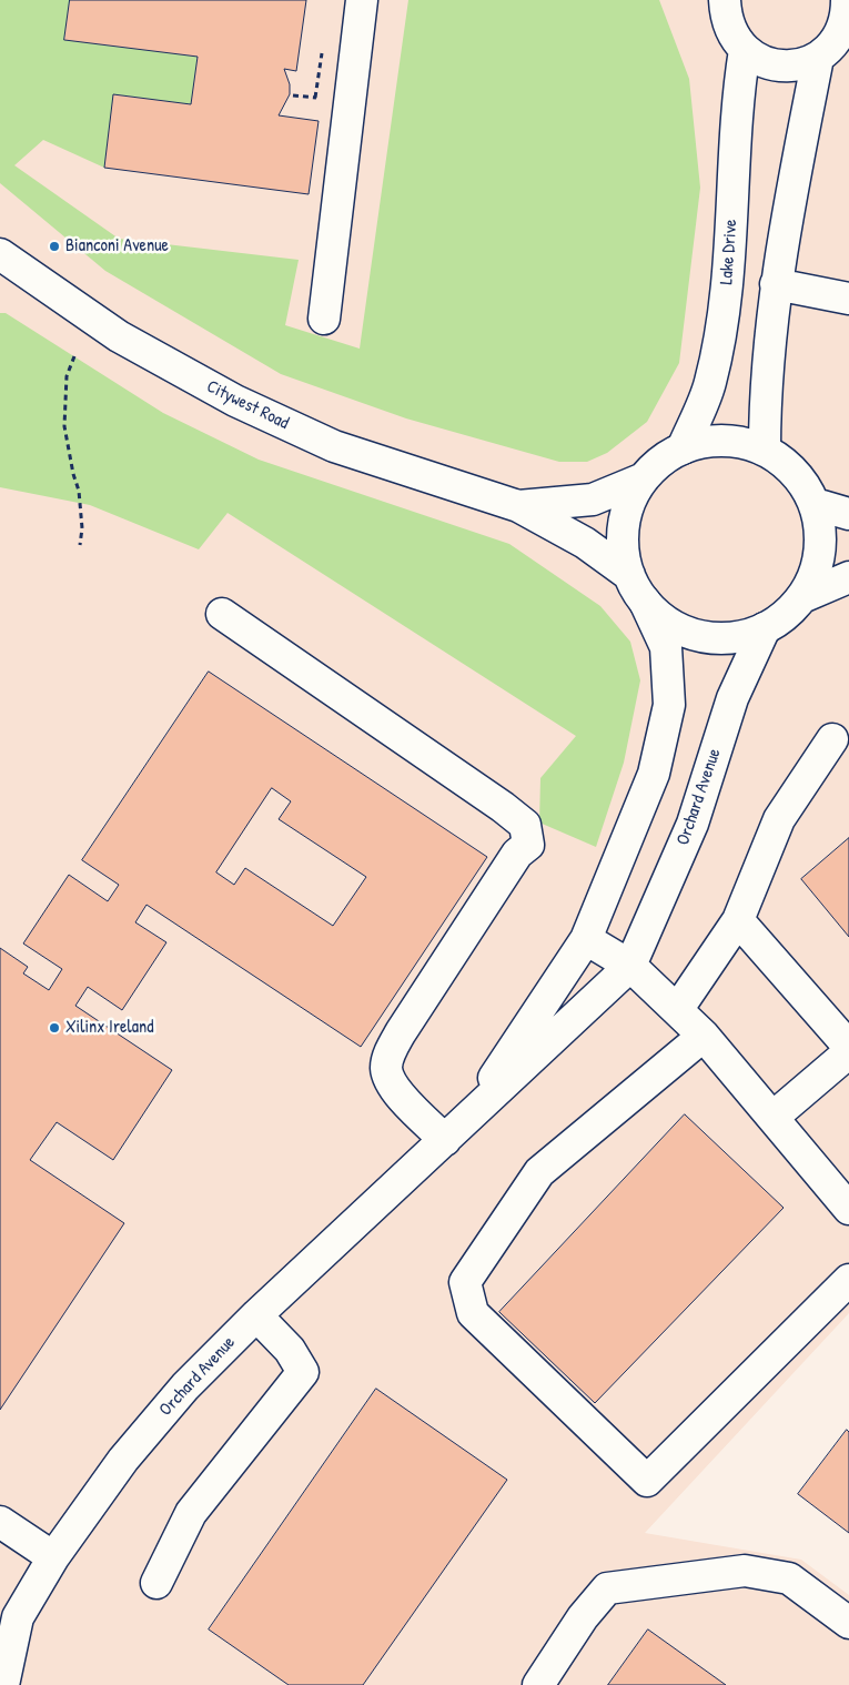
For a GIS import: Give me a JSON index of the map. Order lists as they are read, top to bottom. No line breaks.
{"streets":{"street":["Lake Drive","Citywest Road","Orchard Avenue"]},"crossings":[["Lake Drive","Citywest Road"],["Lake Drive","Orchard Avenue"],["Citywest Road","Orchard Avenue"]],"places":["Bianconi Avenue","Xilinx Ireland"]}
